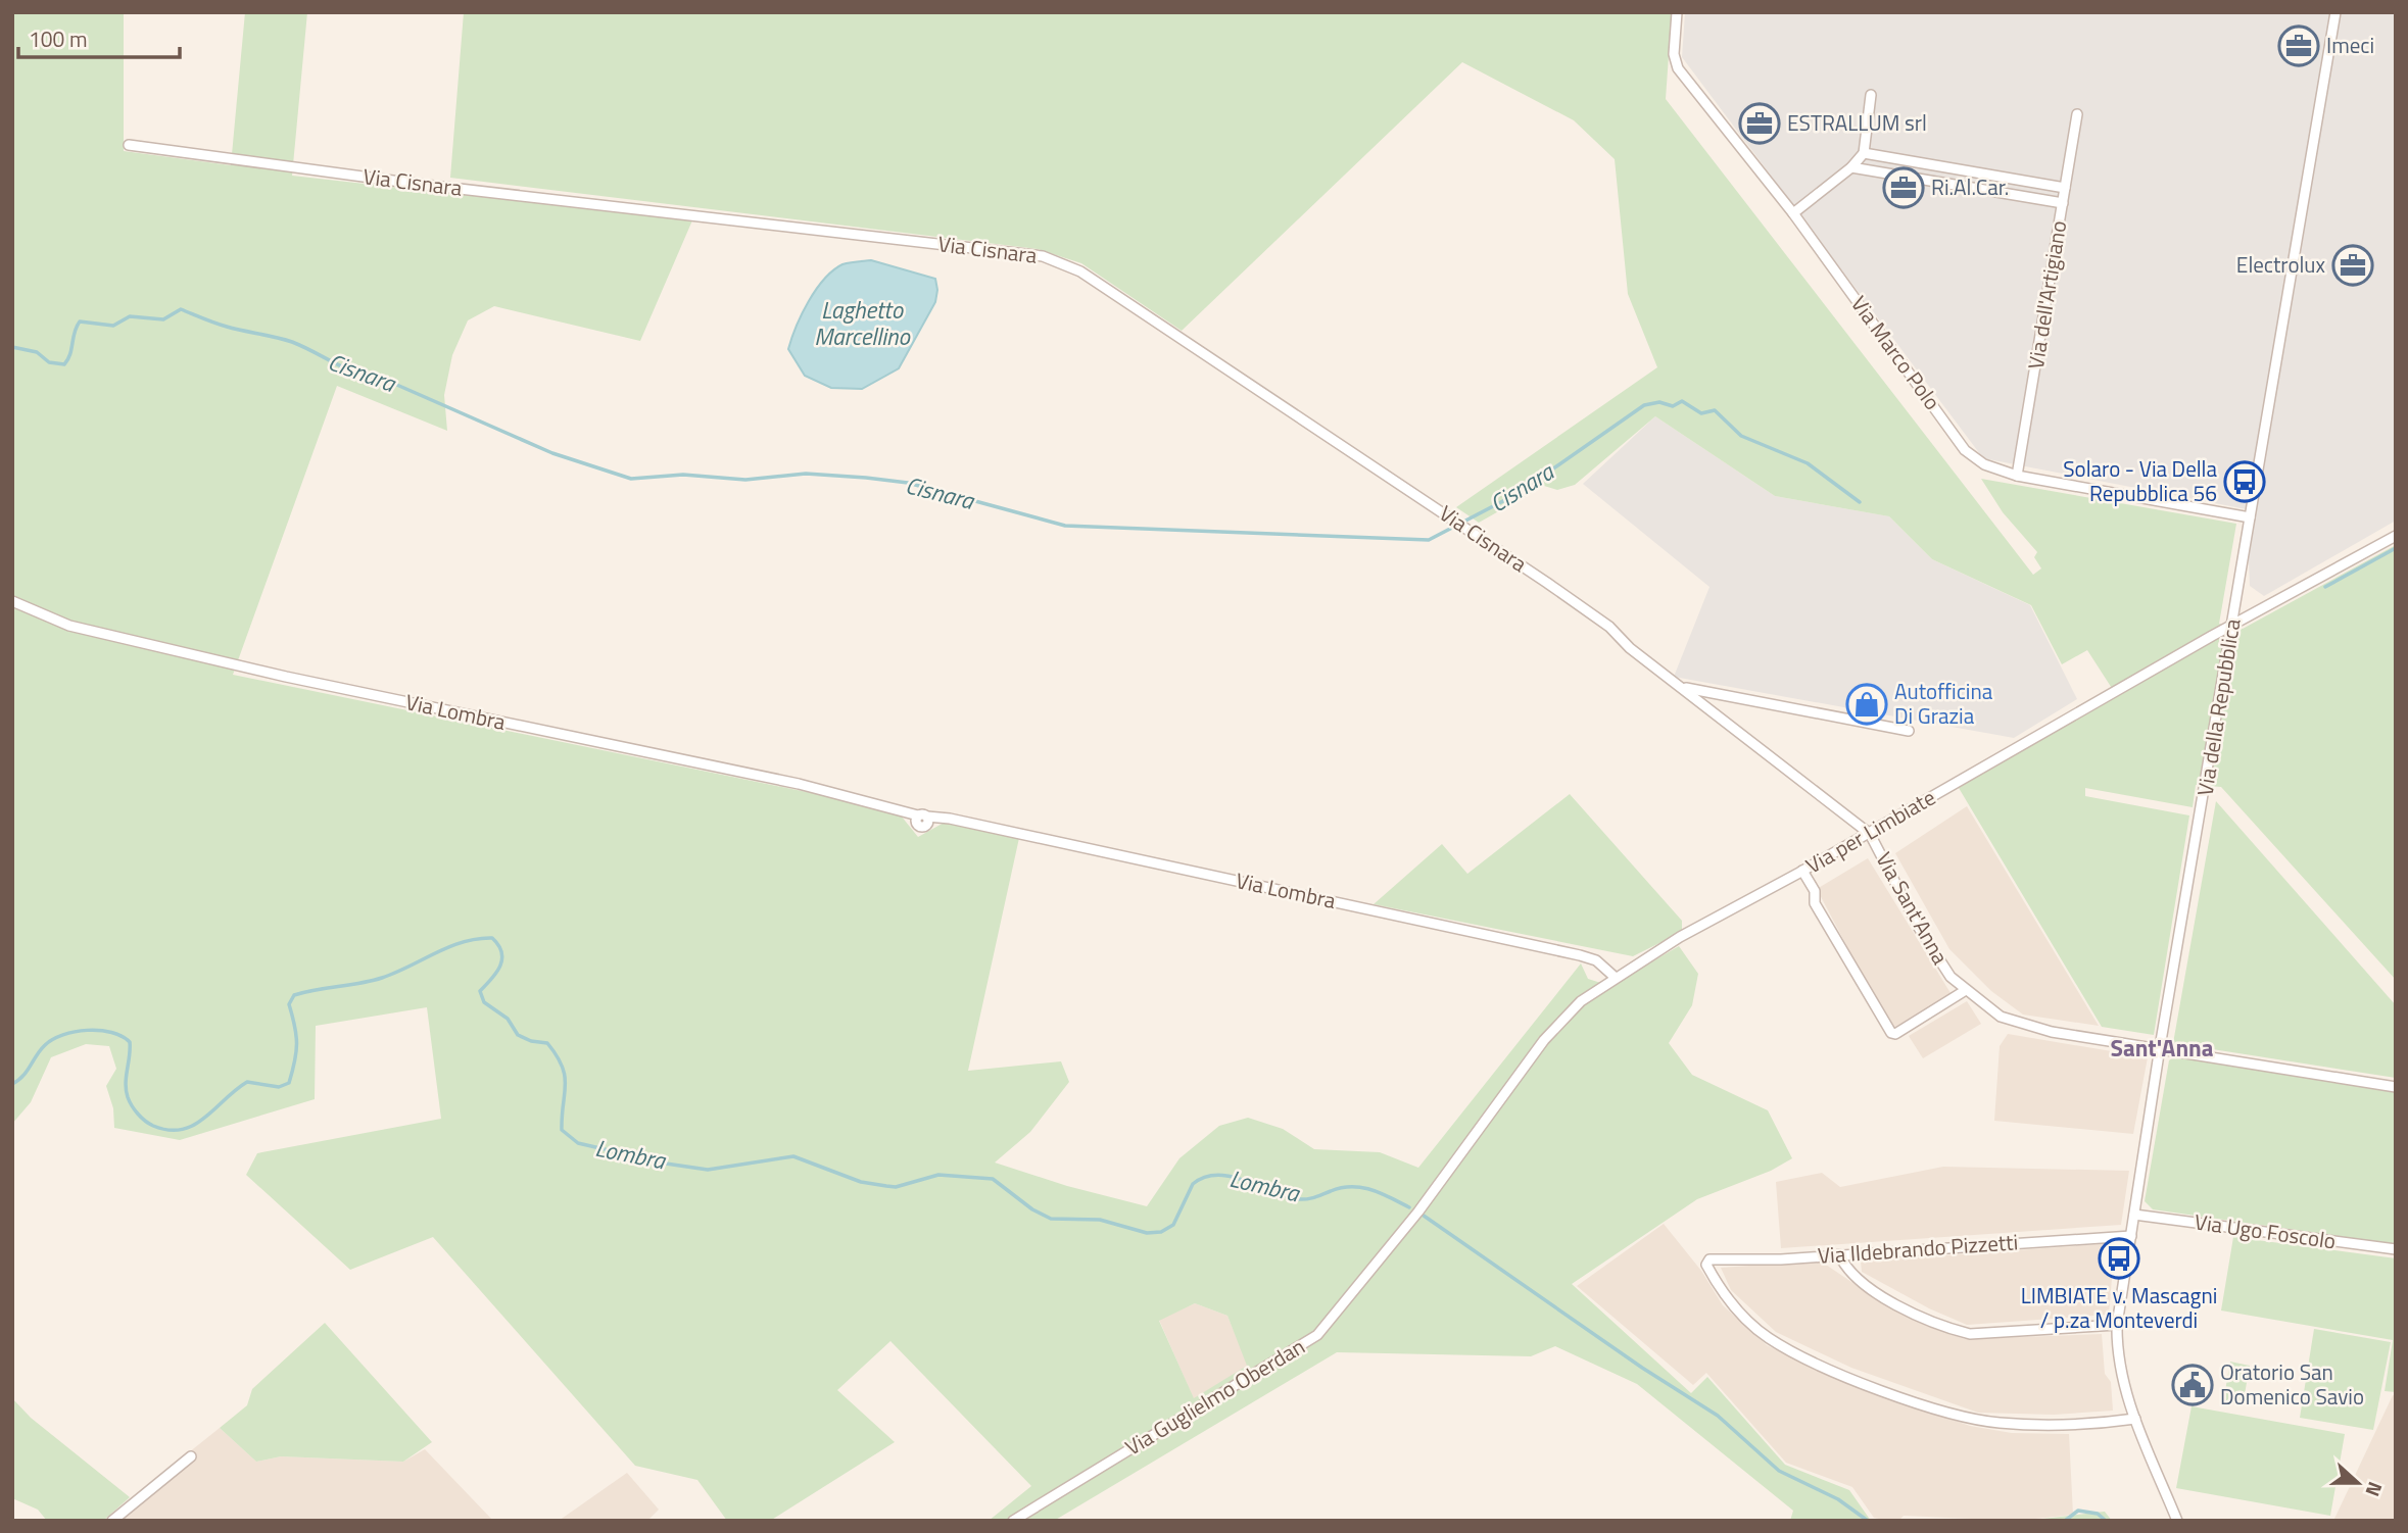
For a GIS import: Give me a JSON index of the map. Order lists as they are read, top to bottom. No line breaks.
{"streets":{"street":["Via Cisnara","Via dell'Artigiano","Via Marco Polo","Via della Repubblica","Via Lombra","Via per Limbiate","Via Sant'Anna","Via Ugo Foscolo","Via Ildebrando Pizzetti","Via Guglielmo Oberdan"]},"crossings":[["Via Cisnara","Via Sant'Anna"],["Via dell'Artigiano","Via Marco Polo"],["Via Marco Polo","Via della Repubblica"],["Via della Repubblica","Via per Limbiate"],["Via della Repubblica","Via Sant'Anna"],["Via della Repubblica","Via Ugo Foscolo"],["Via della Repubblica","Via Ildebrando Pizzetti"],["Via Lombra","Via per Limbiate"],["Via per Limbiate","Via Sant'Anna"],["Via per Limbiate","Via Guglielmo Oberdan"]],"districts":["Sant'Anna"],"water":["Laghetto Marcellino","Cisnara","Lombra"],"places":{"office":["Imeci","ESTRALLUM srl","Ri.Al.Car.","Electrolux"],"bus stop":["Solaro - Via Della Repubblica 56","LIMBIATE v. Mascagni / p.za Monteverdi"],"shop":["Autofficina Di Grazia"],"public building":["Oratorio San Domenico Savio"]},"scale_bar":"100 m","north":"right"}
